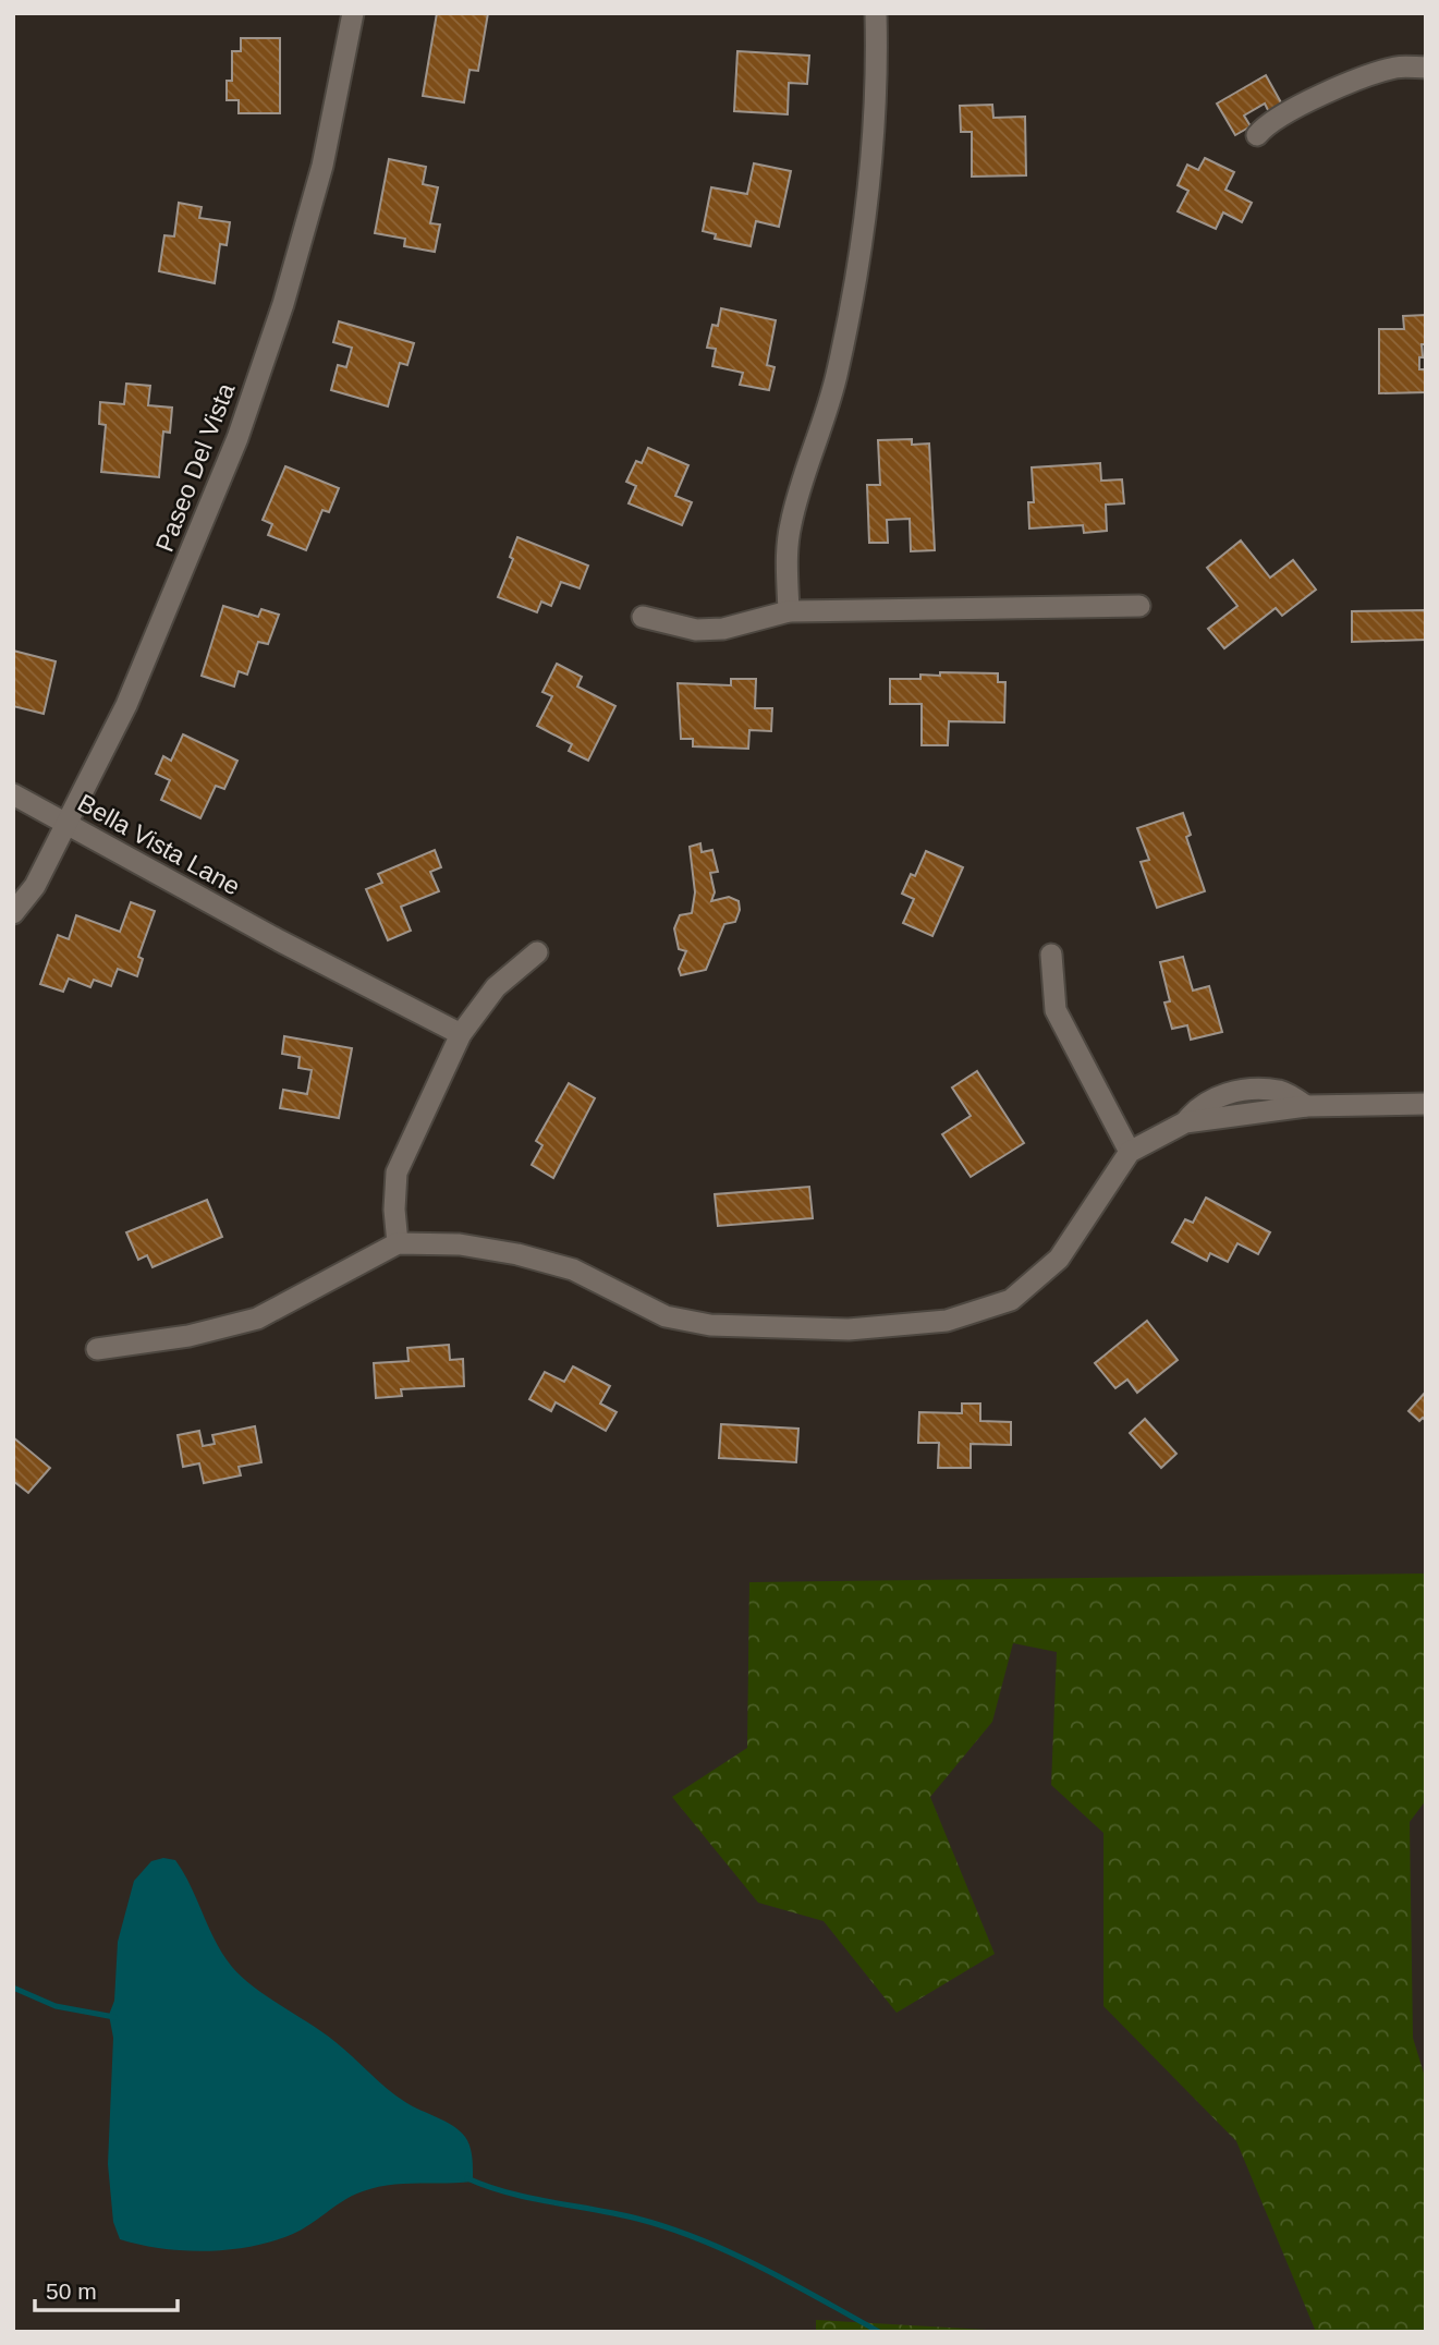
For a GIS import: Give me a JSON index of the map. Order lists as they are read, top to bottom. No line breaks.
{"streets":{"street":["Paseo Del Vista","Bella Vista Lane"]},"crossings":[["Paseo Del Vista","Bella Vista Lane"]],"scale_bar":"50 m"}
